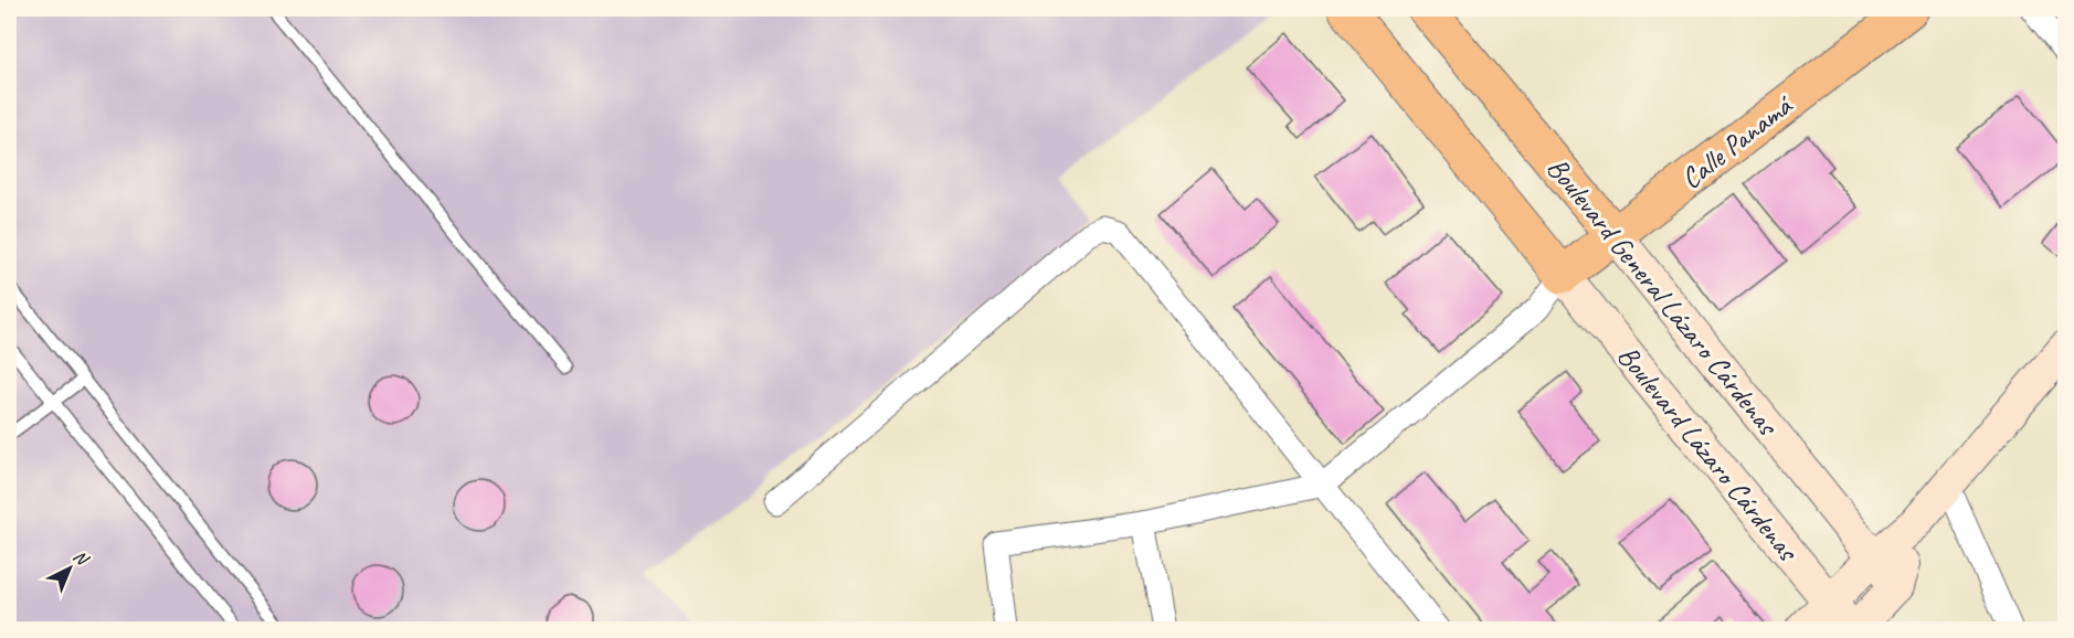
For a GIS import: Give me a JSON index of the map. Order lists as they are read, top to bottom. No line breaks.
{"streets":{"main road":["Calle Panamá","Boulevard General Lázaro Cárdenas","Boulevard Lázaro Cárdenas"]},"crossings":[["Calle Panamá","Boulevard General Lázaro Cárdenas"],["Calle Panamá","Boulevard Lázaro Cárdenas"]],"north":"top right"}
